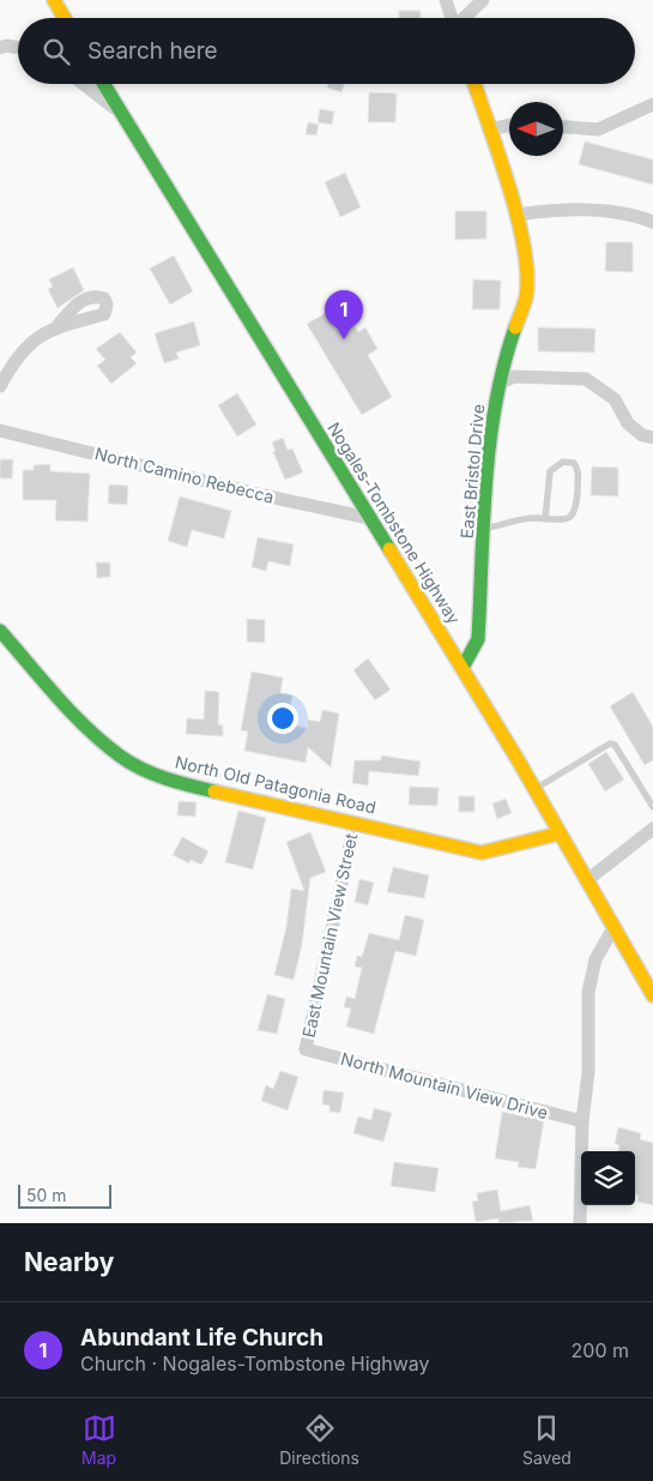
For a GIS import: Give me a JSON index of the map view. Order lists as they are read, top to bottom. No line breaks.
{"streets":{"street":["East Bristol Drive","North Camino Rebecca","Nogales-Tombstone Highway","North Old Patagonia Road","East Mountain View Street","North Mountain View Drive"]},"crossings":[["East Bristol Drive","Nogales-Tombstone Highway"],["North Camino Rebecca","Nogales-Tombstone Highway"],["Nogales-Tombstone Highway","North Old Patagonia Road"],["North Old Patagonia Road","East Mountain View Street"],["East Mountain View Street","North Mountain View Drive"]],"scale_bar":"50 m","north":"left","page":{"search":"Search here","pins":"1","scale":"50 m","heading":"Nearby","list":[{"mark":"1","name":"Abundant Life Church","note":"Church · Nogales-Tombstone Highway","value":"200 m"}],"nav":["Map","Directions","Saved"]}}
